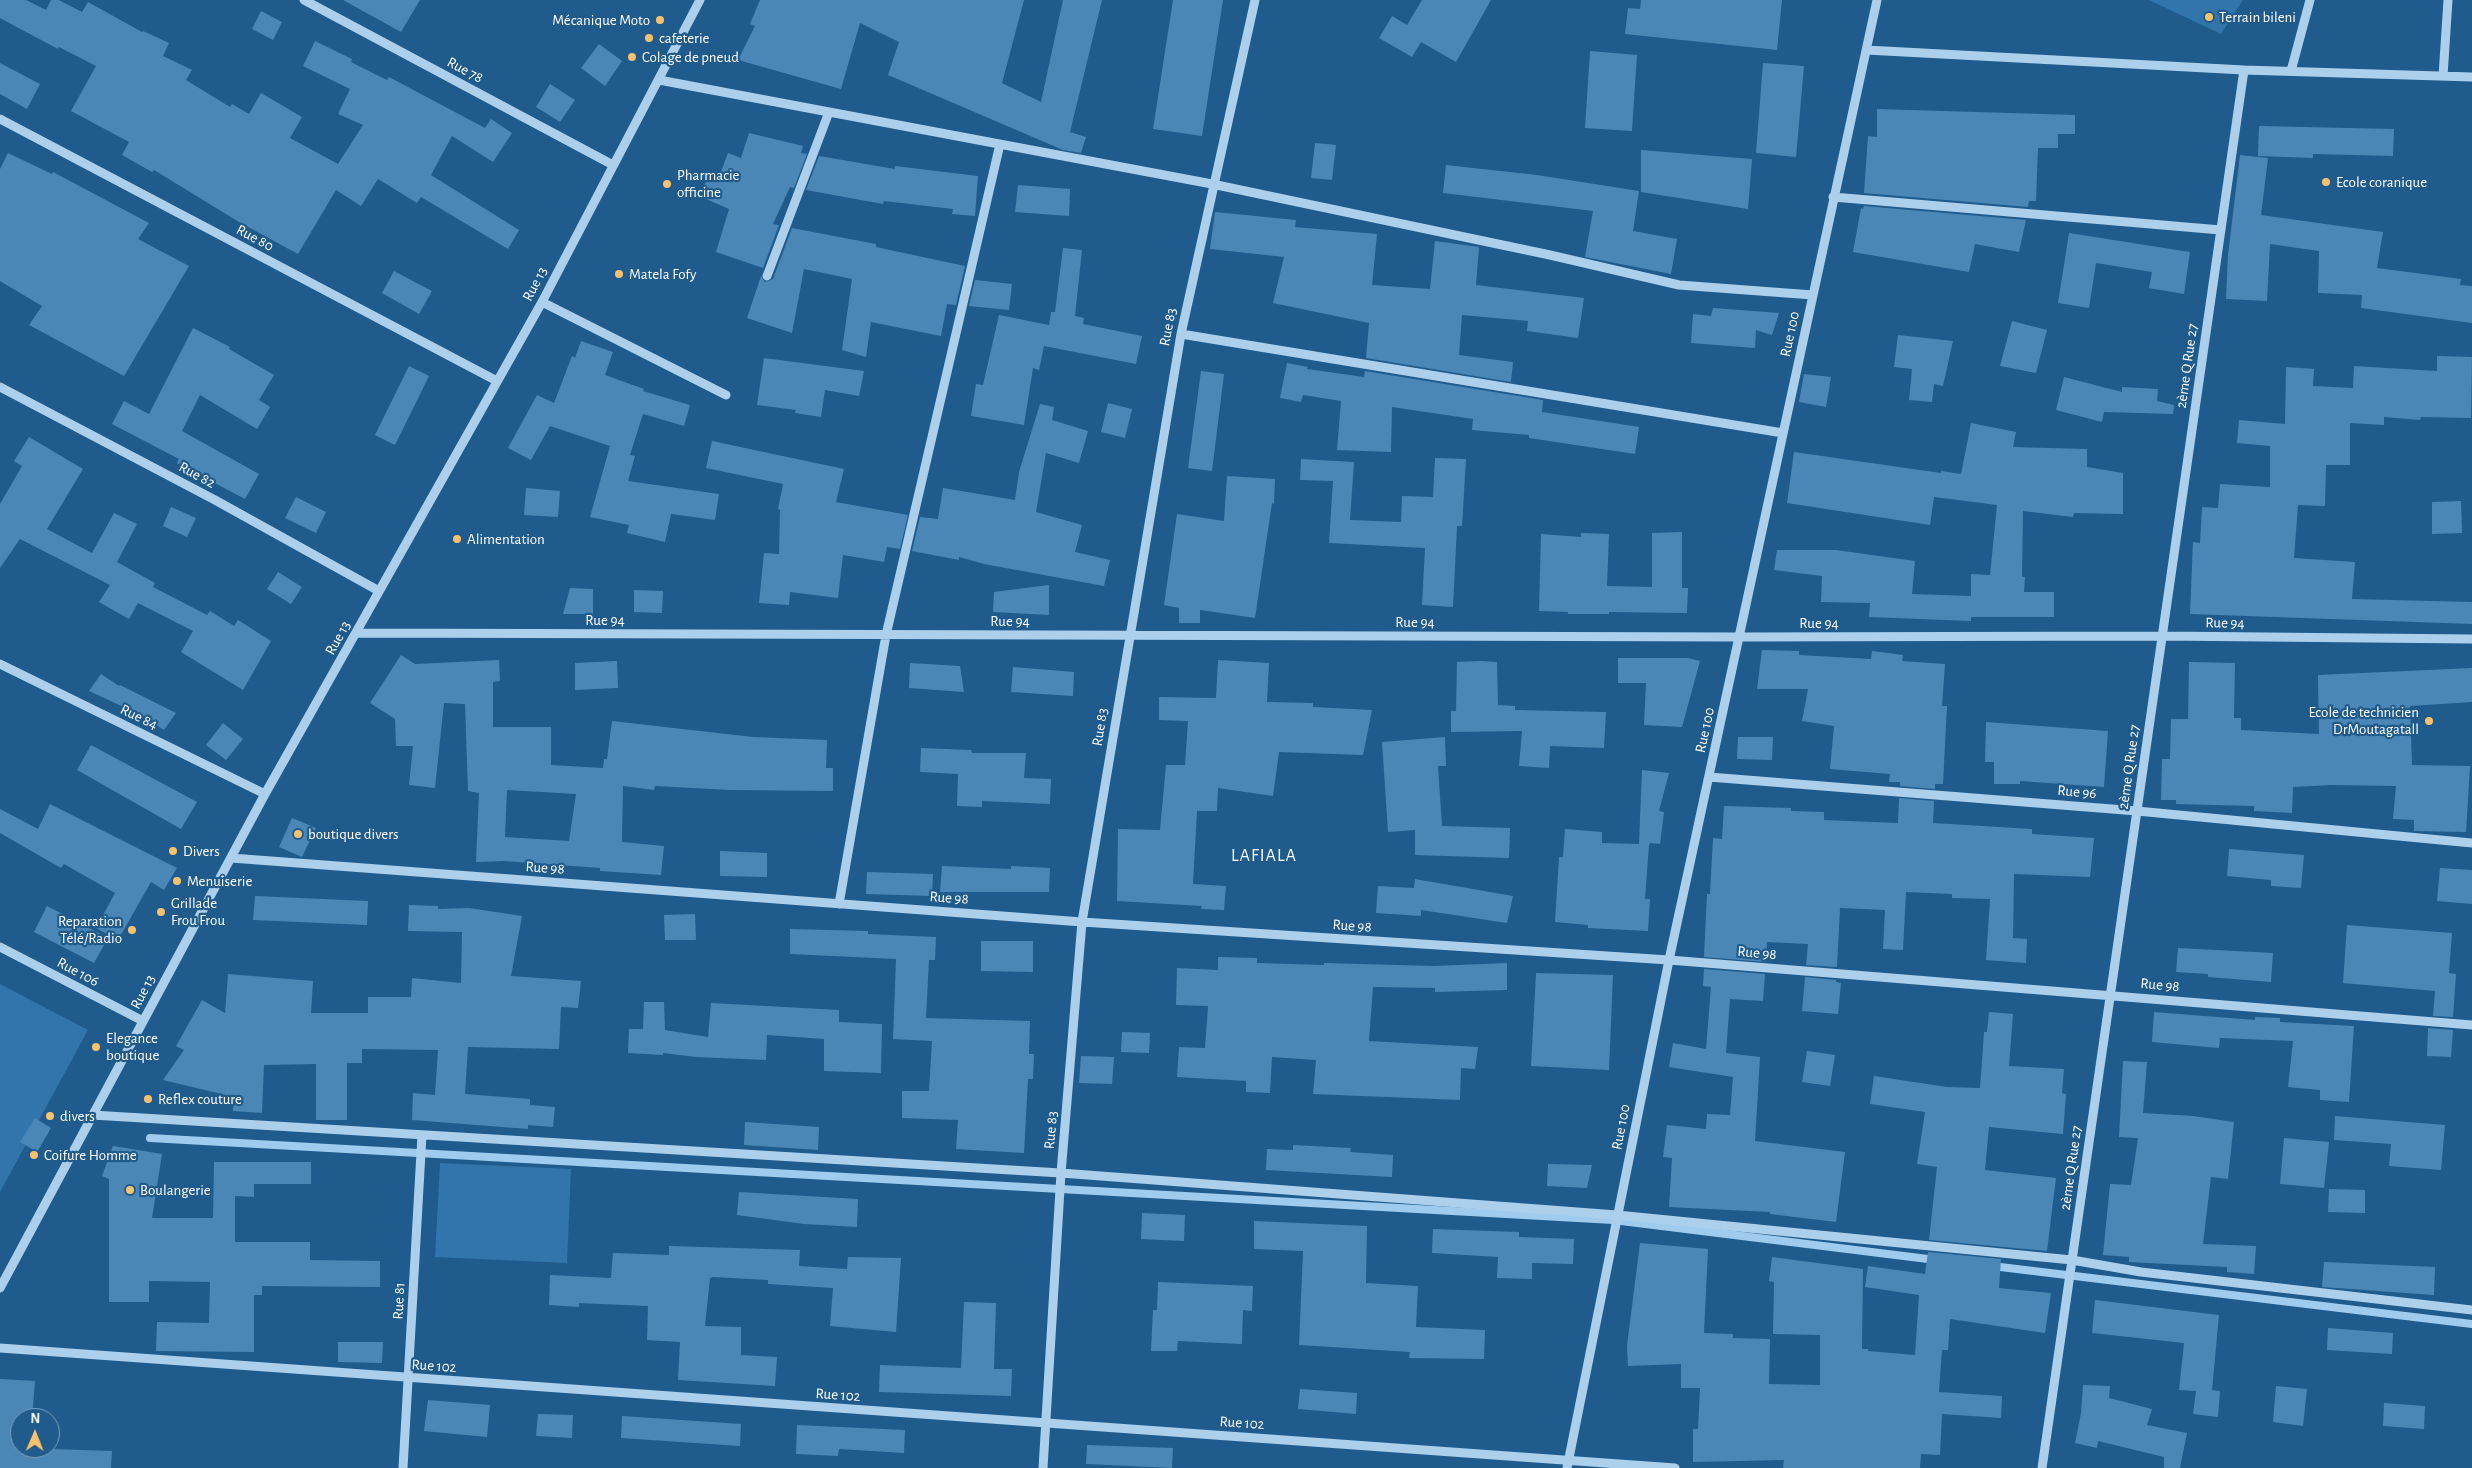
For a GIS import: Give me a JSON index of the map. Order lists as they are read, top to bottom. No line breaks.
{"streets":{"street":["Rue 78","Rue 80","Rue 13","Rue 83","Rue 100","2ème Q Rue 27","Rue 82","Rue 94","Rue 84","Rue 96","Rue 98","Rue 106","Rue 81","Rue 102"]},"crossings":[["Rue 78","Rue 13"],["Rue 80","Rue 13"],["Rue 13","Rue 82"],["Rue 13","Rue 94"],["Rue 13","Rue 84"],["Rue 13","Rue 98"],["Rue 13","Rue 106"],["Rue 83","Rue 94"],["Rue 83","Rue 98"],["Rue 83","Rue 102"],["Rue 100","Rue 94"],["Rue 100","Rue 96"],["Rue 100","Rue 98"],["Rue 100","Rue 102"],["2ème Q Rue 27","Rue 94"],["2ème Q Rue 27","Rue 96"],["2ème Q Rue 27","Rue 98"],["Rue 81","Rue 102"]],"districts":["LAFIALA"],"places":["Terrain bileni","Mécanique Moto","cafeterie","Colage de pneud","Ecole coranique","Pharmacie officine","Matela Fofy","Alimentation","Ecole de technicien DrMoutagatall","boutique divers","Divers","Menuiserie","Grillade Frou Frou","Reparation Télé/Radio","Elegance boutique","Reflex couture","divers","Coifure Homme","Boulangerie"],"north":"top"}
